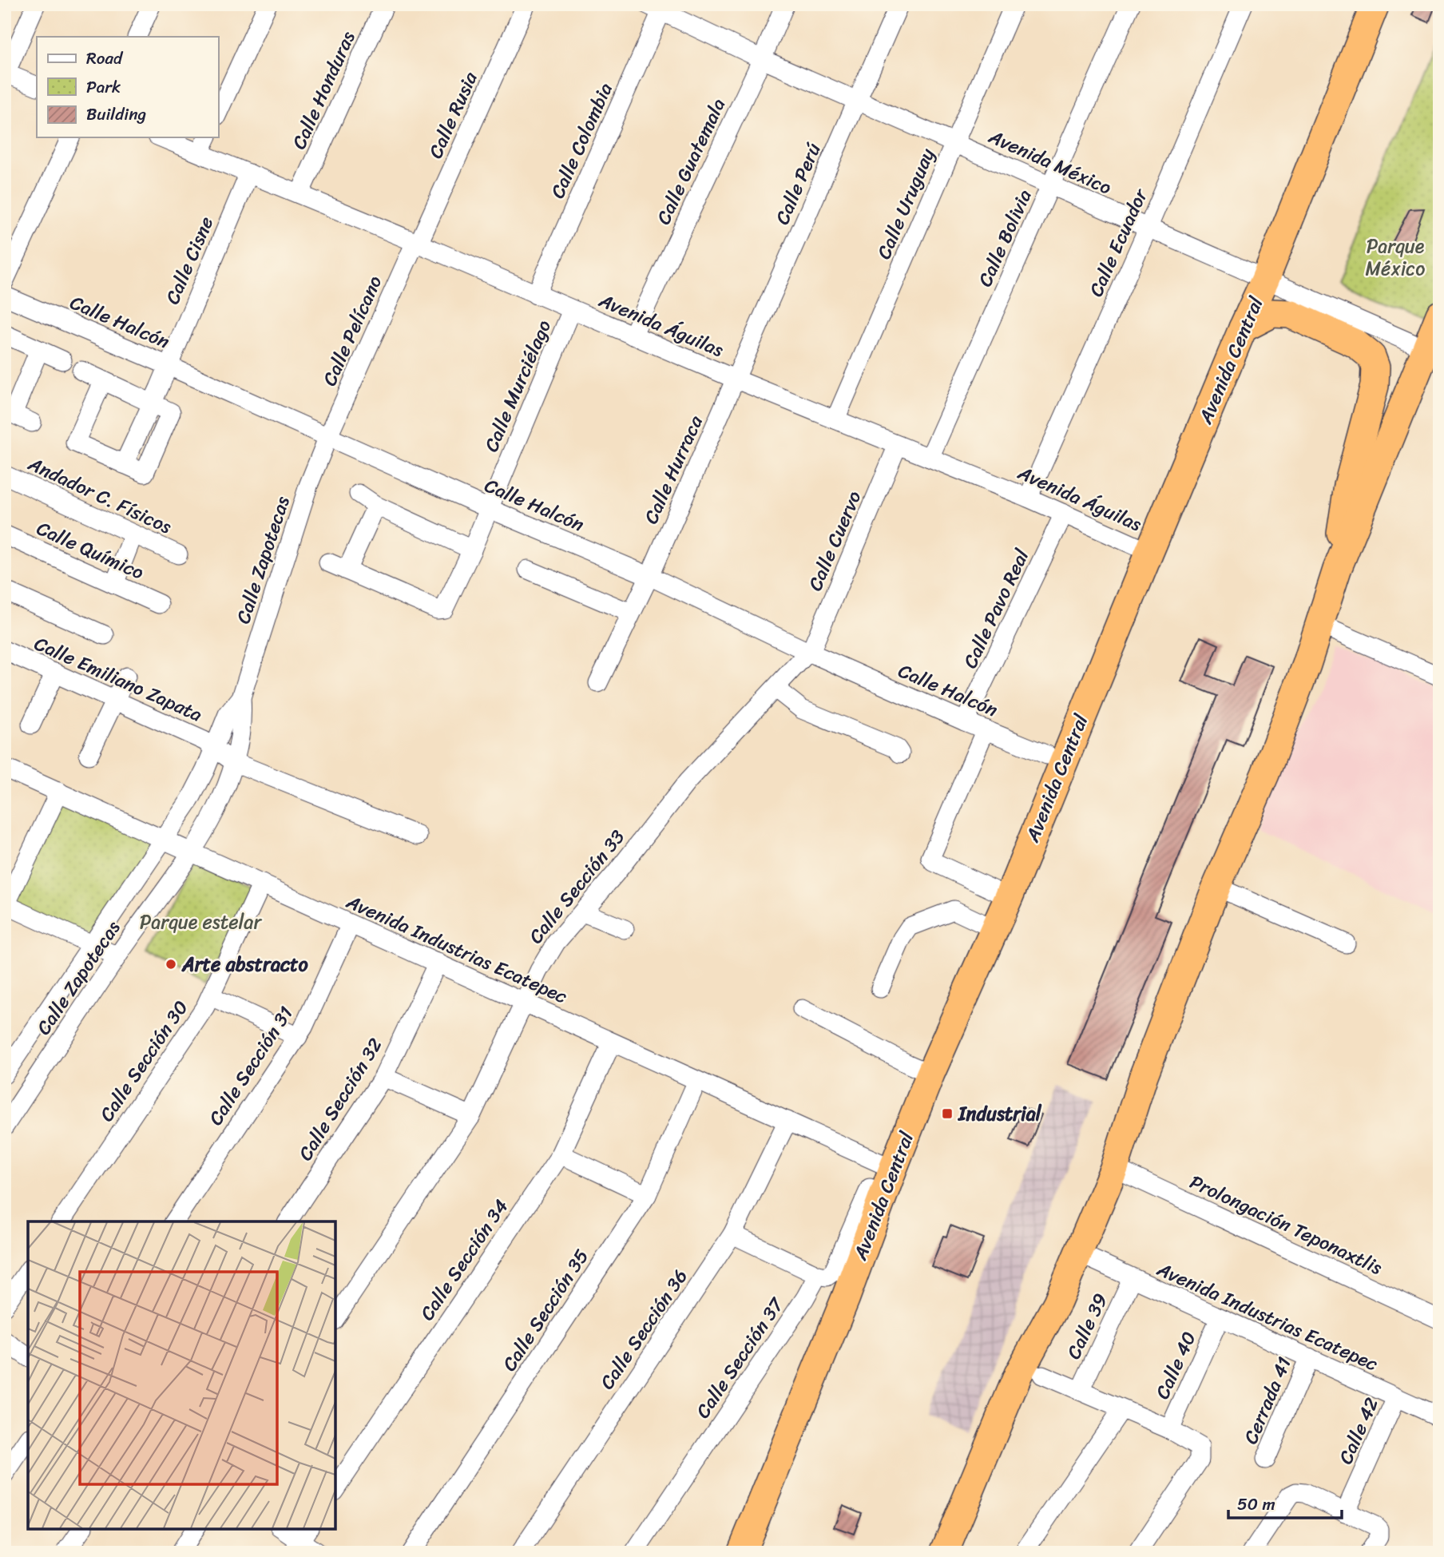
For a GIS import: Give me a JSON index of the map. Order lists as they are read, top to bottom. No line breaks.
{"streets":{"highway":["Avenida Central"],"street":["Calle Honduras","Calle Rusia","Calle Colombia","Calle Guatemala","Avenida México","Calle Perú","Calle Uruguay","Calle Bolivia","Calle Ecuador","Calle Cisne","Calle Halcón","Avenida Águilas","Calle Pelícano","Calle Murciélago","Calle Hurraca","Andador C. Físicos","Calle Cuervo","Calle Químico","Calle Zapotecas","Calle Pavo Real","Calle Emiliano Zapata","Calle Sección 33","Avenida Industrias Ecatepec","Calle Sección 30","Calle Sección 31","Calle Sección 32","Prolongación Teponaxtlis","Calle Sección 34","Calle Sección 35","Calle 39","Calle Sección 36","Calle Sección 37","Calle 40","Cerrada 41","Calle 42"]},"crossings":[["Calle Honduras","Avenida Águilas"],["Calle Rusia","Avenida Águilas"],["Calle Rusia","Calle Pelícano"],["Calle Colombia","Avenida México"],["Calle Colombia","Avenida Águilas"],["Calle Guatemala","Avenida México"],["Calle Guatemala","Avenida Águilas"],["Avenida México","Calle Perú"],["Avenida México","Calle Uruguay"],["Avenida México","Calle Bolivia"],["Avenida México","Calle Ecuador"],["Avenida México","Avenida Central"],["Calle Perú","Avenida Águilas"],["Calle Perú","Calle Hurraca"],["Calle Uruguay","Avenida Águilas"],["Calle Bolivia","Avenida Águilas"],["Calle Ecuador","Avenida Águilas"],["Calle Cisne","Calle Halcón"],["Calle Cisne","Avenida Águilas"],["Calle Halcón","Calle Pelícano"],["Calle Halcón","Calle Murciélago"],["Calle Halcón","Calle Hurraca"],["Calle Halcón","Calle Cuervo"],["Calle Halcón","Calle Zapotecas"],["Calle Halcón","Calle Pavo Real"],["Calle Halcón","Calle Sección 33"],["Avenida Águilas","Calle Pelícano"],["Avenida Águilas","Avenida Central"],["Avenida Águilas","Calle Murciélago"],["Avenida Águilas","Calle Hurraca"],["Avenida Águilas","Calle Cuervo"],["Avenida Águilas","Calle Pavo Real"],["Calle Pelícano","Calle Zapotecas"],["Avenida Central","Avenida Industrias Ecatepec"],["Calle Cuervo","Calle Sección 33"],["Calle Zapotecas","Calle Emiliano Zapata"],["Calle Zapotecas","Avenida Industrias Ecatepec"],["Calle Sección 33","Avenida Industrias Ecatepec"],["Avenida Industrias Ecatepec","Calle Sección 30"],["Avenida Industrias Ecatepec","Calle Sección 31"],["Avenida Industrias Ecatepec","Calle Sección 32"],["Avenida Industrias Ecatepec","Calle Sección 34"],["Avenida Industrias Ecatepec","Calle Sección 35"],["Avenida Industrias Ecatepec","Calle 39"],["Avenida Industrias Ecatepec","Calle Sección 36"],["Avenida Industrias Ecatepec","Calle 40"],["Avenida Industrias Ecatepec","Cerrada 41"],["Avenida Industrias Ecatepec","Calle 42"]],"parks":["Parque México","Parque estelar"],"places":{"other":["Arte abstracto"],"transit":["Industrial"]},"legend":["Road","Park","Building"],"scale_bar":"50 m"}
